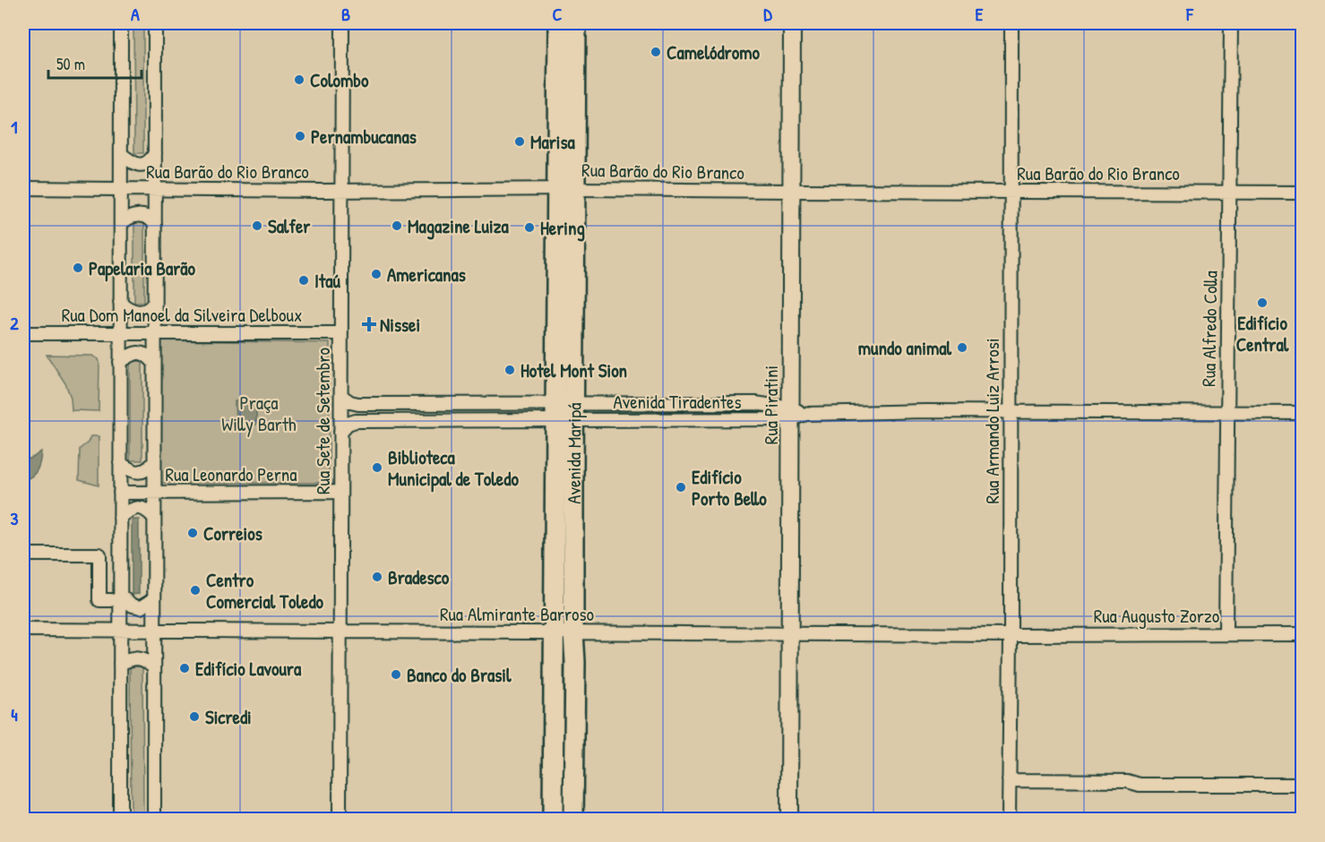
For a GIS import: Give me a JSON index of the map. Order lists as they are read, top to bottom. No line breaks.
{"streets":{"main road":["Avenida Maripá"],"street":["Rua Barão do Rio Branco","Rua Dom Manoel da Silveira Delboux","Rua Alfredo Colla","Avenida Tiradentes","Rua Piratini","Rua Sete de Setembro","Rua Armando Luiz Arrosi","Rua Leonardo Perna","Rua Almirante Barroso","Rua Augusto Zorzo"]},"crossings":[["Rua Barão do Rio Branco","Rua Alfredo Colla"],["Rua Barão do Rio Branco","Rua Piratini"],["Rua Barão do Rio Branco","Rua Sete de Setembro"],["Rua Barão do Rio Branco","Rua Armando Luiz Arrosi"],["Rua Barão do Rio Branco","Avenida Maripá"],["Rua Dom Manoel da Silveira Delboux","Rua Sete de Setembro"],["Rua Alfredo Colla","Rua Augusto Zorzo"],["Avenida Tiradentes","Rua Piratini"],["Avenida Tiradentes","Rua Sete de Setembro"],["Avenida Tiradentes","Avenida Maripá"],["Rua Piratini","Rua Almirante Barroso"],["Rua Sete de Setembro","Rua Leonardo Perna"],["Rua Sete de Setembro","Rua Almirante Barroso"],["Rua Armando Luiz Arrosi","Rua Almirante Barroso"],["Rua Armando Luiz Arrosi","Rua Augusto Zorzo"],["Avenida Maripá","Rua Almirante Barroso"],["Rua Almirante Barroso","Rua Augusto Zorzo"]],"parks":["Praça Willy Barth"],"places":{"other":["Camelódromo","Colombo","Pernambucanas","Marisa","Salfer","Magazine Luiza","Hering","Papelaria Barão","Americanas","Itaú","Edifício Central","mundo animal","Hotel Mont Sion","Biblioteca Municipal de Toledo","Edifício Porto Bello","Correios","Bradesco","Centro Comercial Toledo","Edifício Lavoura","Banco do Brasil","Sicredi"],"health":["Nissei"]},"scale_bar":"50 m","grid":{"columns":["A","B","C","D","E","F"],"rows":["1","2","3","4"]}}
